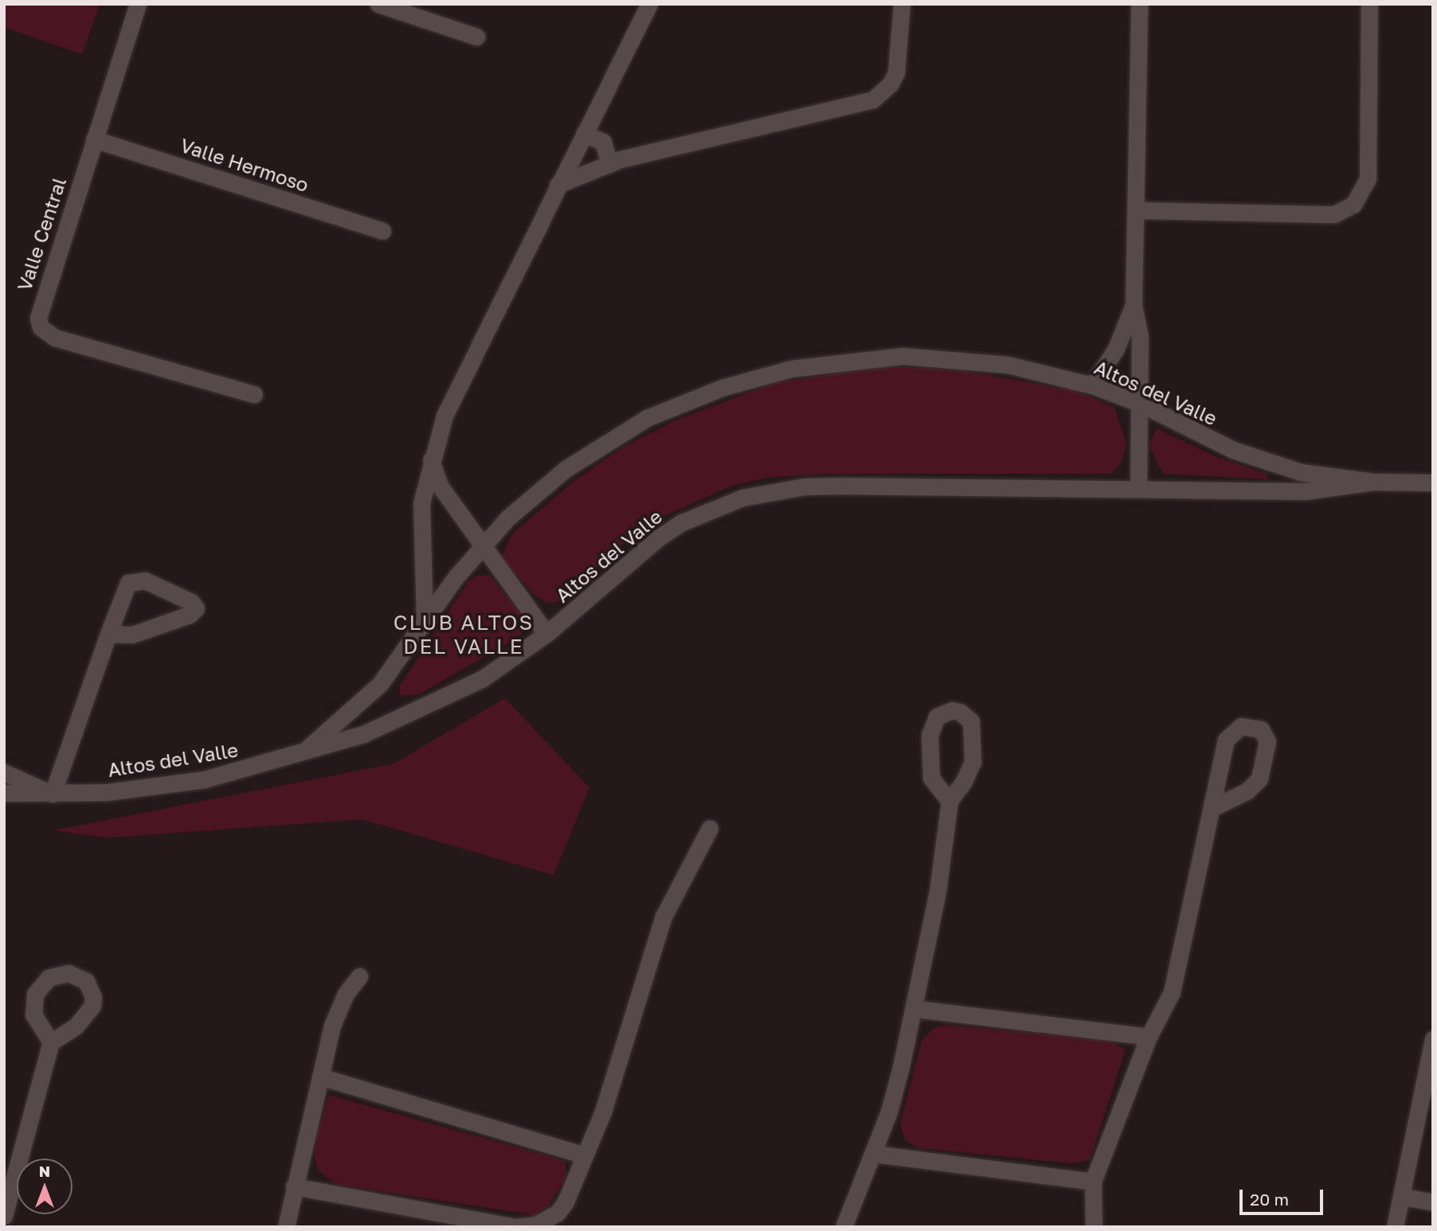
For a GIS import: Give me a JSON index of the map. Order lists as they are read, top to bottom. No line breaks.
{"streets":{"street":["Valle Hermoso","Valle Central","Altos del Valle"]},"crossings":[["Valle Hermoso","Valle Central"]],"districts":["CLUB ALTOS DEL VALLE"],"scale_bar":"20 m","north":"top"}
